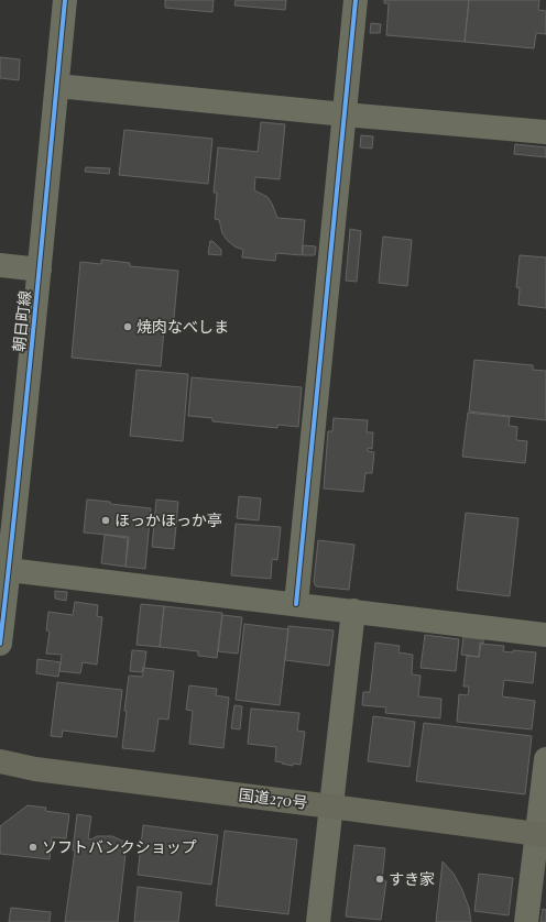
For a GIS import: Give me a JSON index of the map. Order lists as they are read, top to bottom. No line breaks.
{"streets":{"highway":["国道270号"],"street":["朝日町線"]},"places":["焼肉なべしま","ほっかほっか亭","ソフトバンクショップ","すき家"]}
